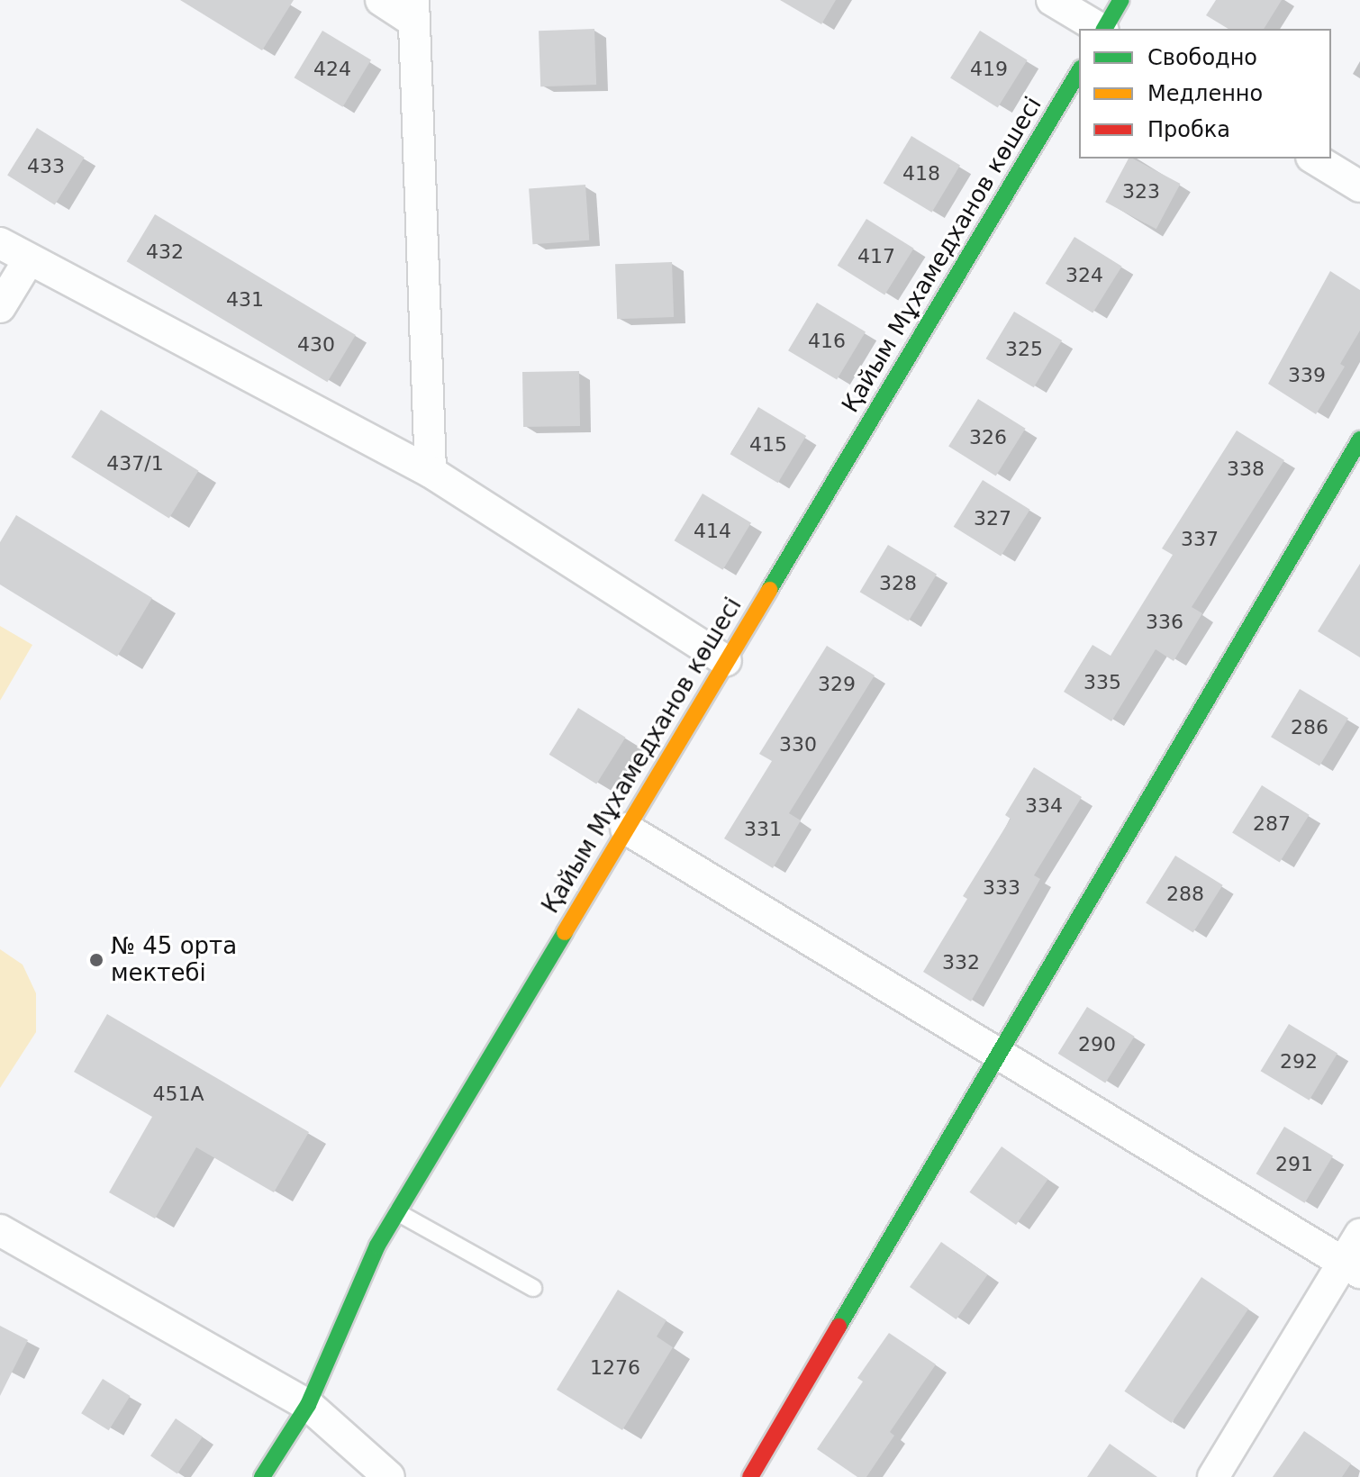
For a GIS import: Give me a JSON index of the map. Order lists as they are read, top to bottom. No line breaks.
{"streets":{"street":["Қайым Мұхамедханов көшесі"]},"places":["№ 45 орта мектебі"],"house_numbers":["424","419","433","418","323","432","417","324","431","416","430","325","339","326","415","437/1","338","327","414","337","328","336","335","329","286","330","334","287","331","333","288","332","290","292","451А","291","1276"],"legend":["Свободно","Медленно","Пробка"]}
